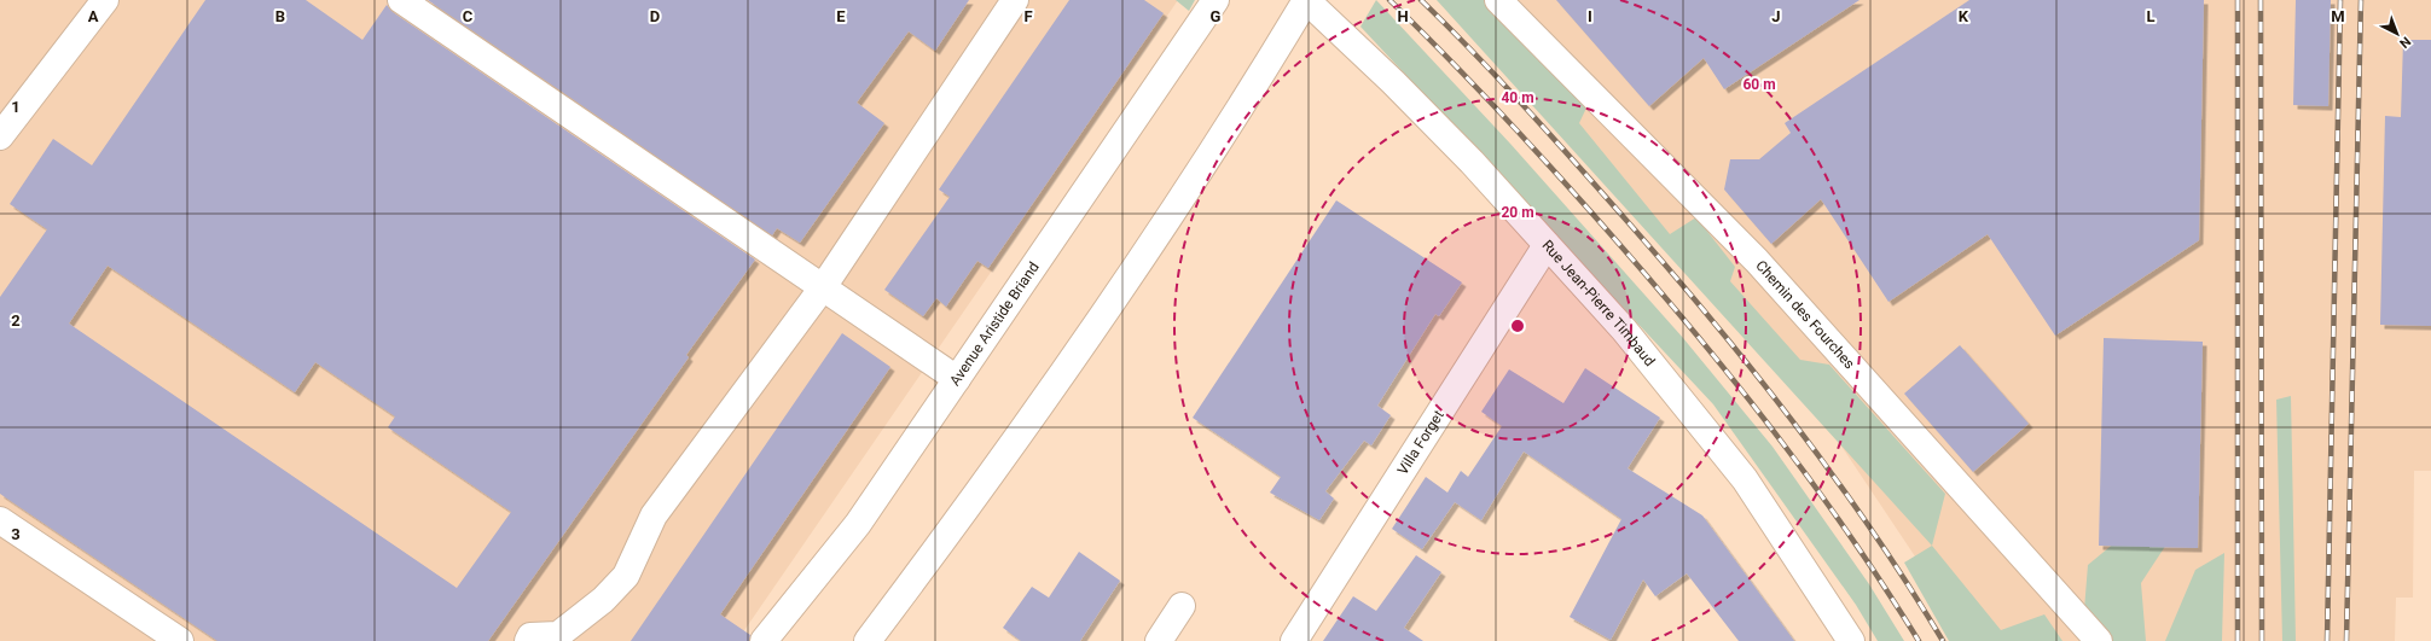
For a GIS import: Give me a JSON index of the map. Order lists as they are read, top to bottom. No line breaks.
{"streets":{"street":["Rue Jean-Pierre Timbaud","Chemin des Fourches","Avenue Aristide Briand","Villa Forget"]},"crossings":[["Rue Jean-Pierre Timbaud","Villa Forget"]],"north":"bottom right","grid":{"columns":["A","B","C","D","E","F","G","H","I","J","K","L","M"],"rows":["1","2","3"]},"rings":["60 m","40 m","20 m"]}
